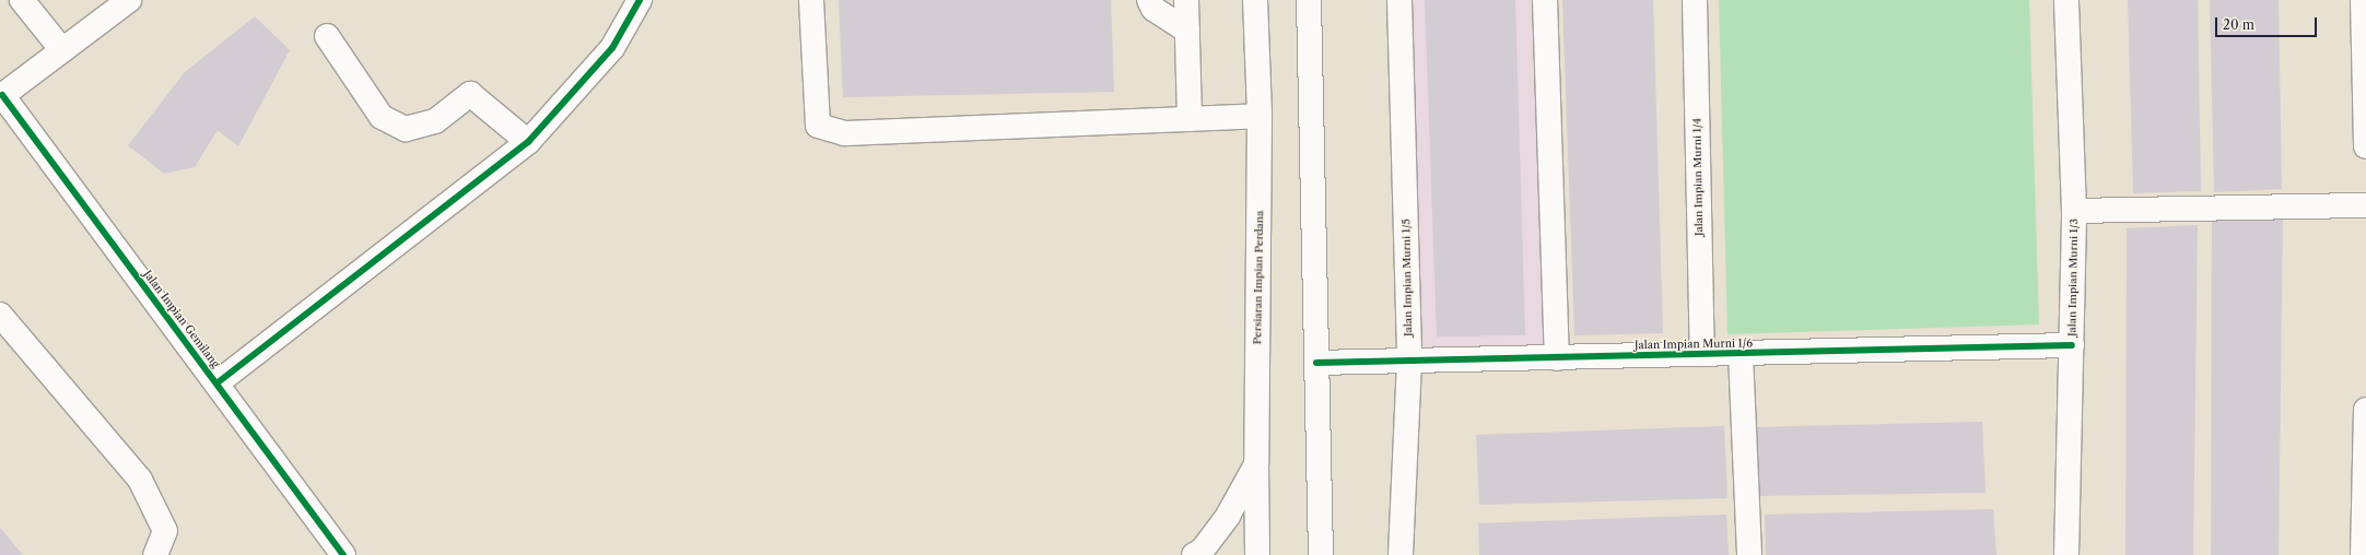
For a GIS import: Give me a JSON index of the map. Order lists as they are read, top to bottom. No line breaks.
{"streets":{"street":["Jalan Impian Murni 1/4","Persiaran Impian Perdana","Jalan Impian Murni 1/5","Jalan Impian Murni 1/3","Jalan Impian Gemilang","Jalan Impian Murni 1/6"]},"crossings":[["Jalan Impian Murni 1/4","Jalan Impian Murni 1/6"],["Jalan Impian Murni 1/5","Jalan Impian Murni 1/6"],["Jalan Impian Murni 1/3","Jalan Impian Murni 1/6"]],"scale_bar":"20 m"}
